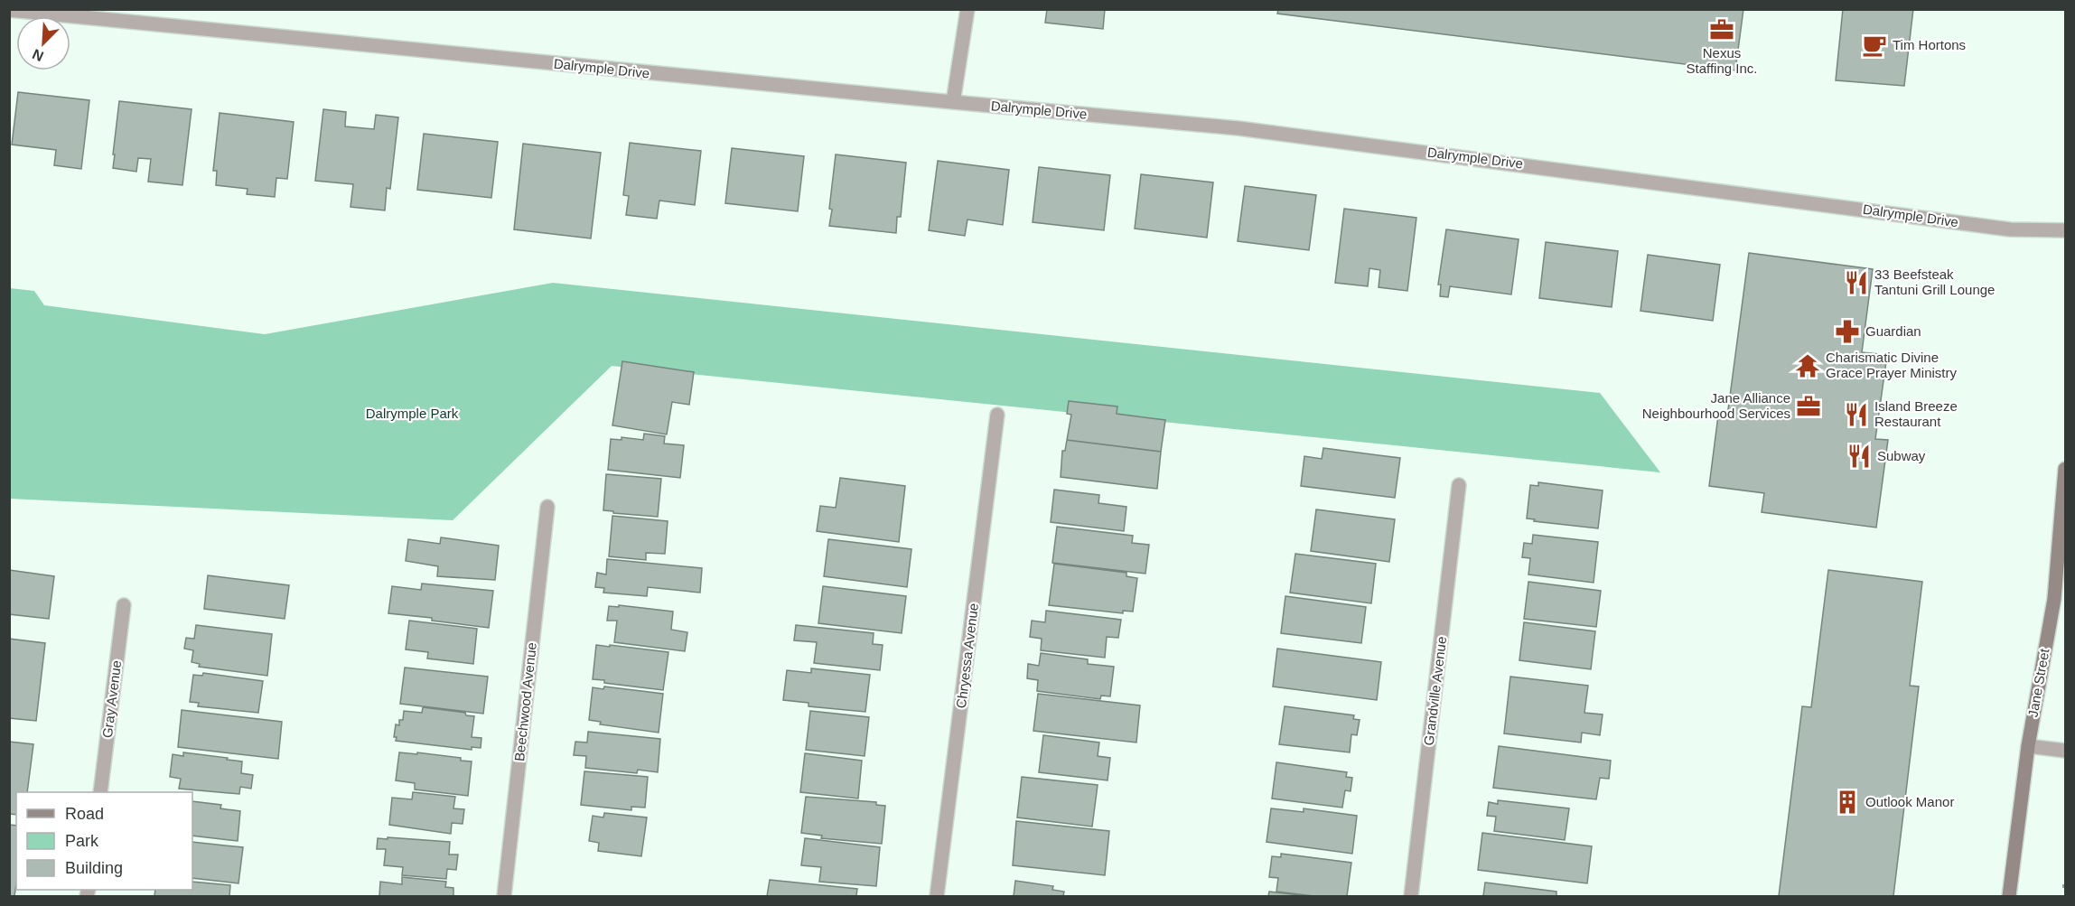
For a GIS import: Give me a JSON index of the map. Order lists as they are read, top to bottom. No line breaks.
{"streets":{"main road":["Jane Street"],"street":["Dalrymple Drive","Chryessa Avenue","Grandville Avenue","Gray Avenue","Beechwood Avenue"]},"parks":["Dalrymple Park"],"places":{"office":["Nexus Staffing Inc.","Jane Alliance Neighbourhood Services"],"cafe":["Tim Hortons"],"restaurant":["33 Beefsteak Tantuni Grill Lounge","Island Breeze Restaurant","Subway"],"pharmacy":["Guardian"],"temple":["Charismatic Divine Grace Prayer Ministry"],"building":["Outlook Manor"]},"legend":["Road","Park","Building"],"north":"bottom left"}
